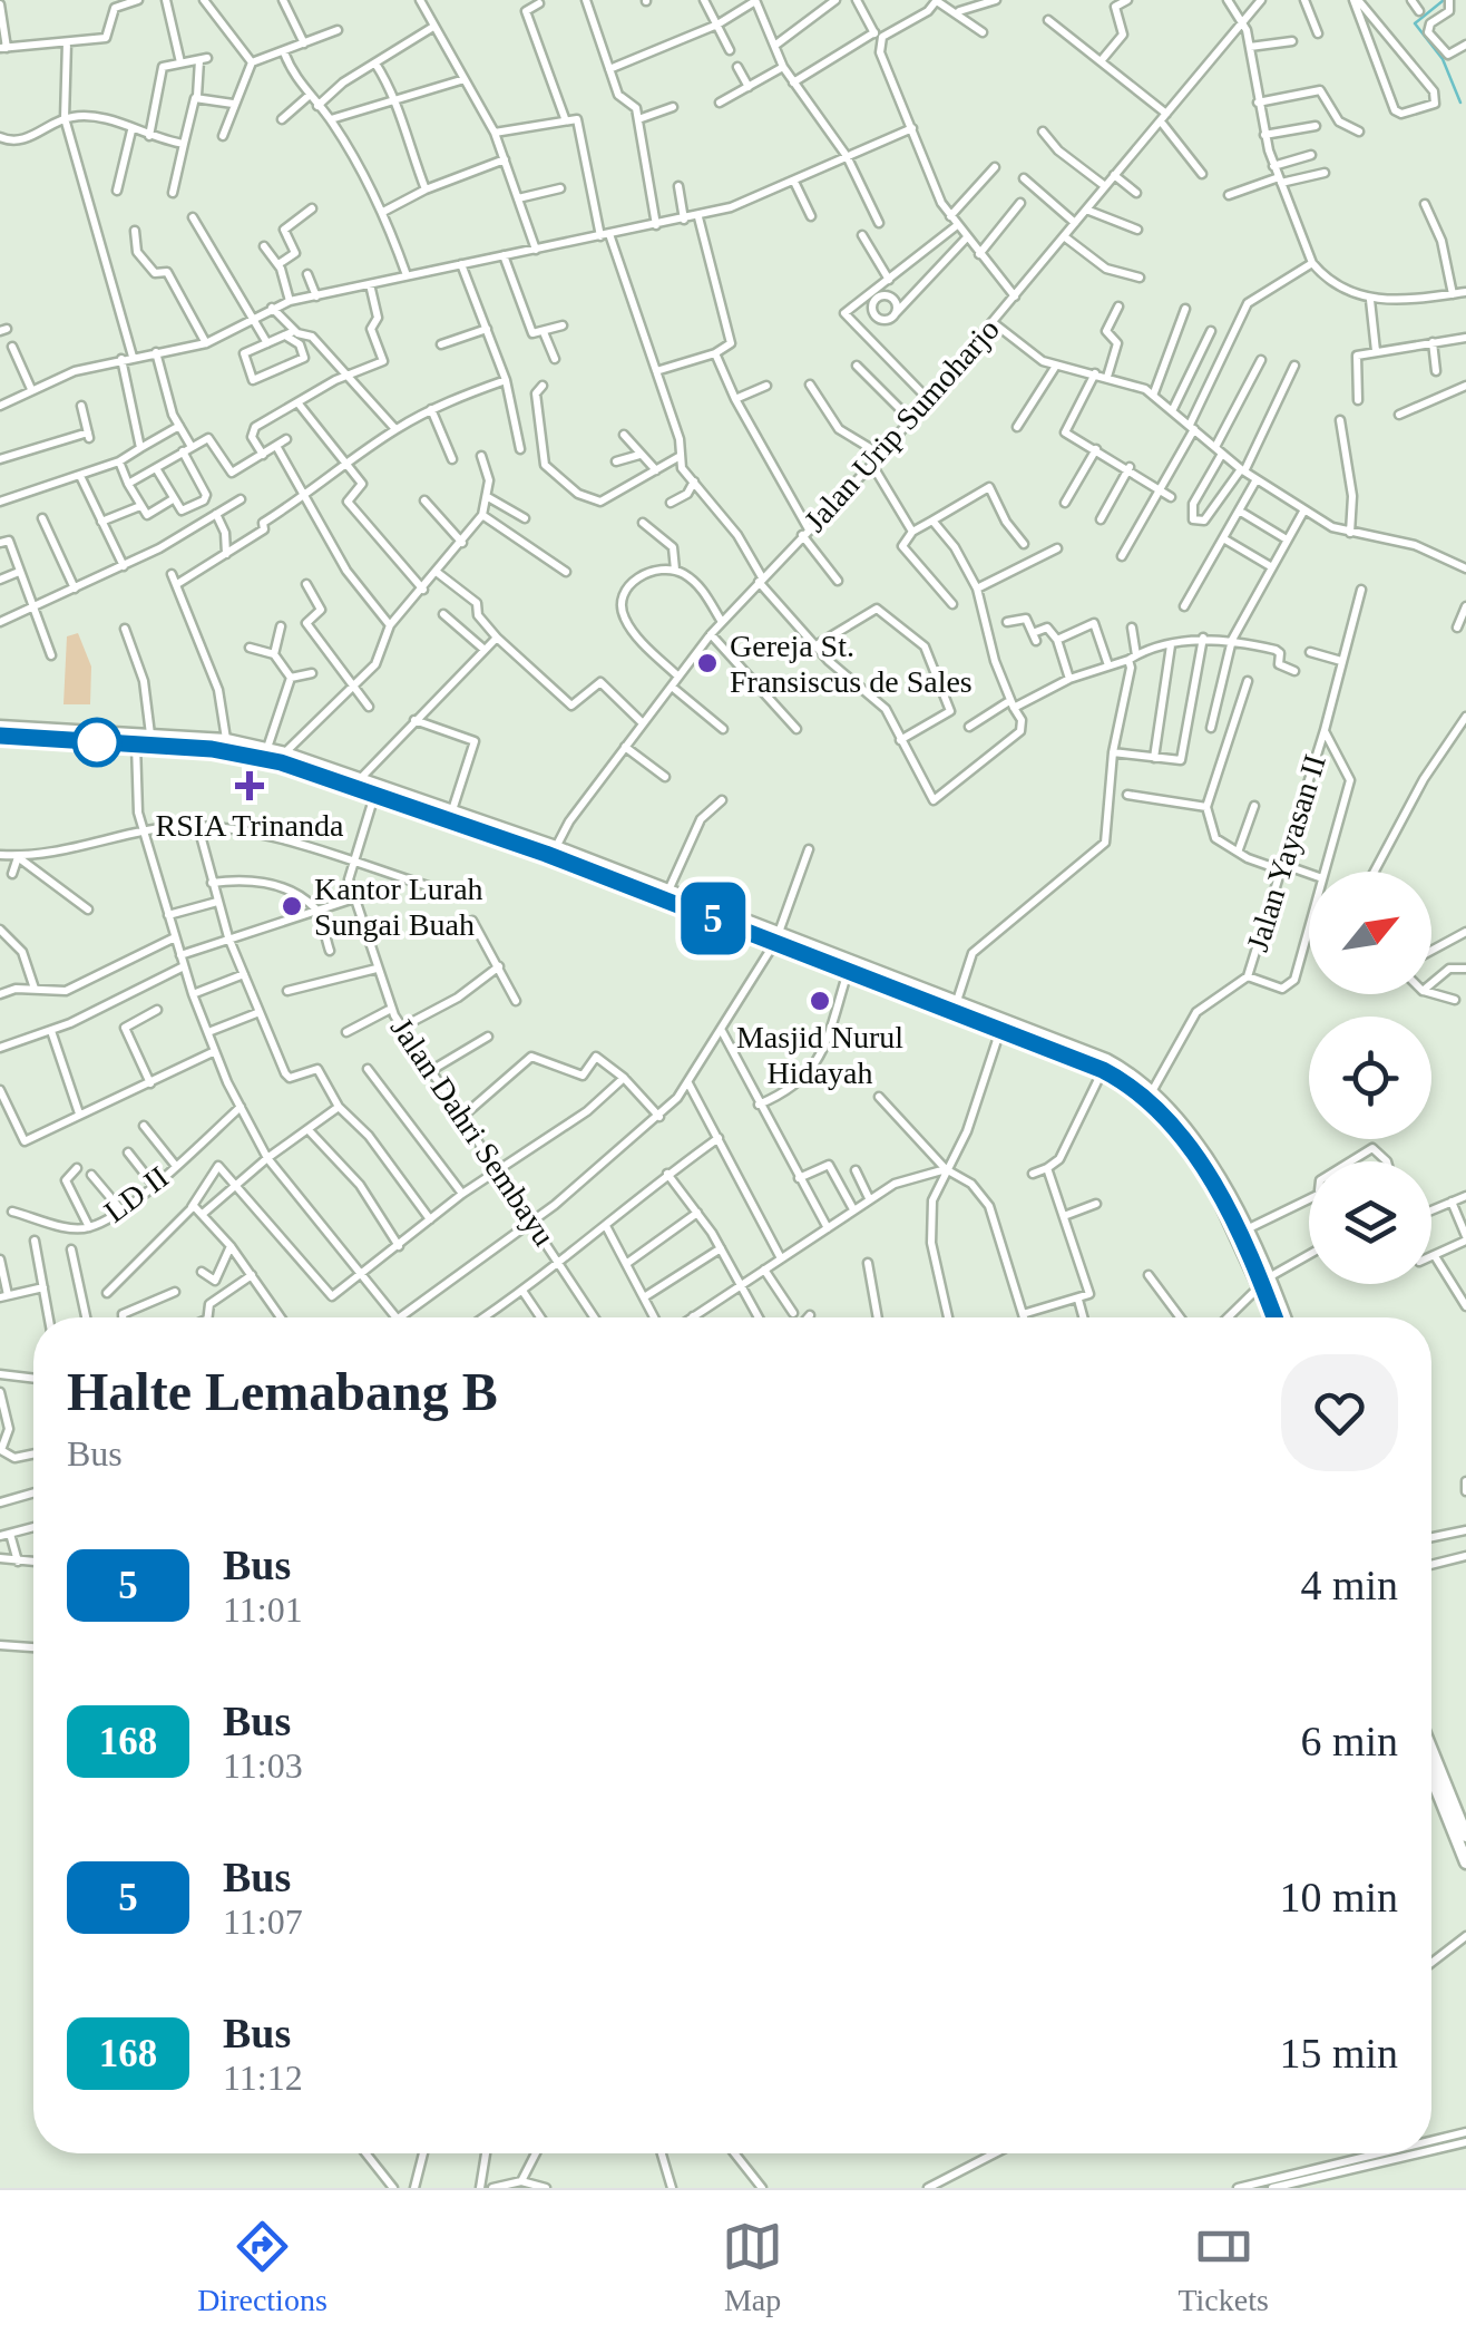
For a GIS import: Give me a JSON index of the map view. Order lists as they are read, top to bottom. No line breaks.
{"streets":{"street":["Jalan Urip Sumoharjo","Jalan Yayasan II","Jalan Dahri Sembayu","LD II"]},"places":{"other":["Gereja St. Fransiscus de Sales","Kantor Lurah Sungai Buah","Masjid Nurul Hidayah"],"health":["RSIA Trinanda"]},"lines":["bus line 5"],"north":"top right","page":{"on_map":"5","heading":["Halte Lemabang B","Bus"],"list":[{"mark":"5","name":"Bus","note":"11:01","value":"4 min"},{"mark":"168","name":"Bus","note":"11:03","value":"6 min"},{"mark":"5","name":"Bus","note":"11:07","value":"10 min"},{"mark":"168","name":"Bus","note":"11:12","value":"15 min"}],"tabs":["Directions","Map","Tickets"]}}
